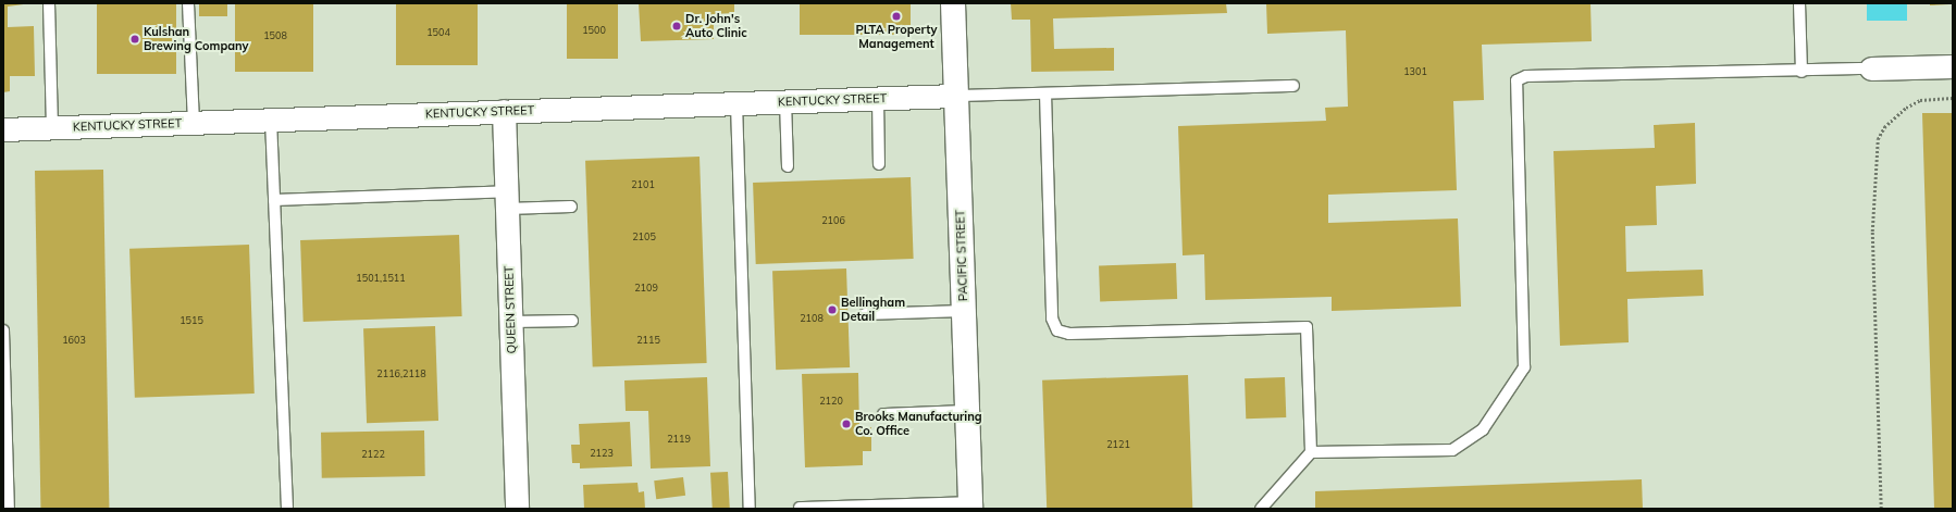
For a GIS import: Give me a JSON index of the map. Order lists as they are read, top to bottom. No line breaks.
{"streets":{"street":["KENTUCKY STREET","PACIFIC STREET","QUEEN STREET"]},"crossings":[["KENTUCKY STREET","PACIFIC STREET"],["KENTUCKY STREET","QUEEN STREET"]],"places":["PLTA Property Management","Dr. John's Auto Clinic","Kulshan Brewing Company","Bellingham Detail","Brooks Manufacturing Co. Office"],"house_numbers":["1500","1504","1508","1301","2101","2106","2105","1501,1511","2109","2108","1515","1603","2115","2116,2118","2120","2119","2121","2123","2122"]}
